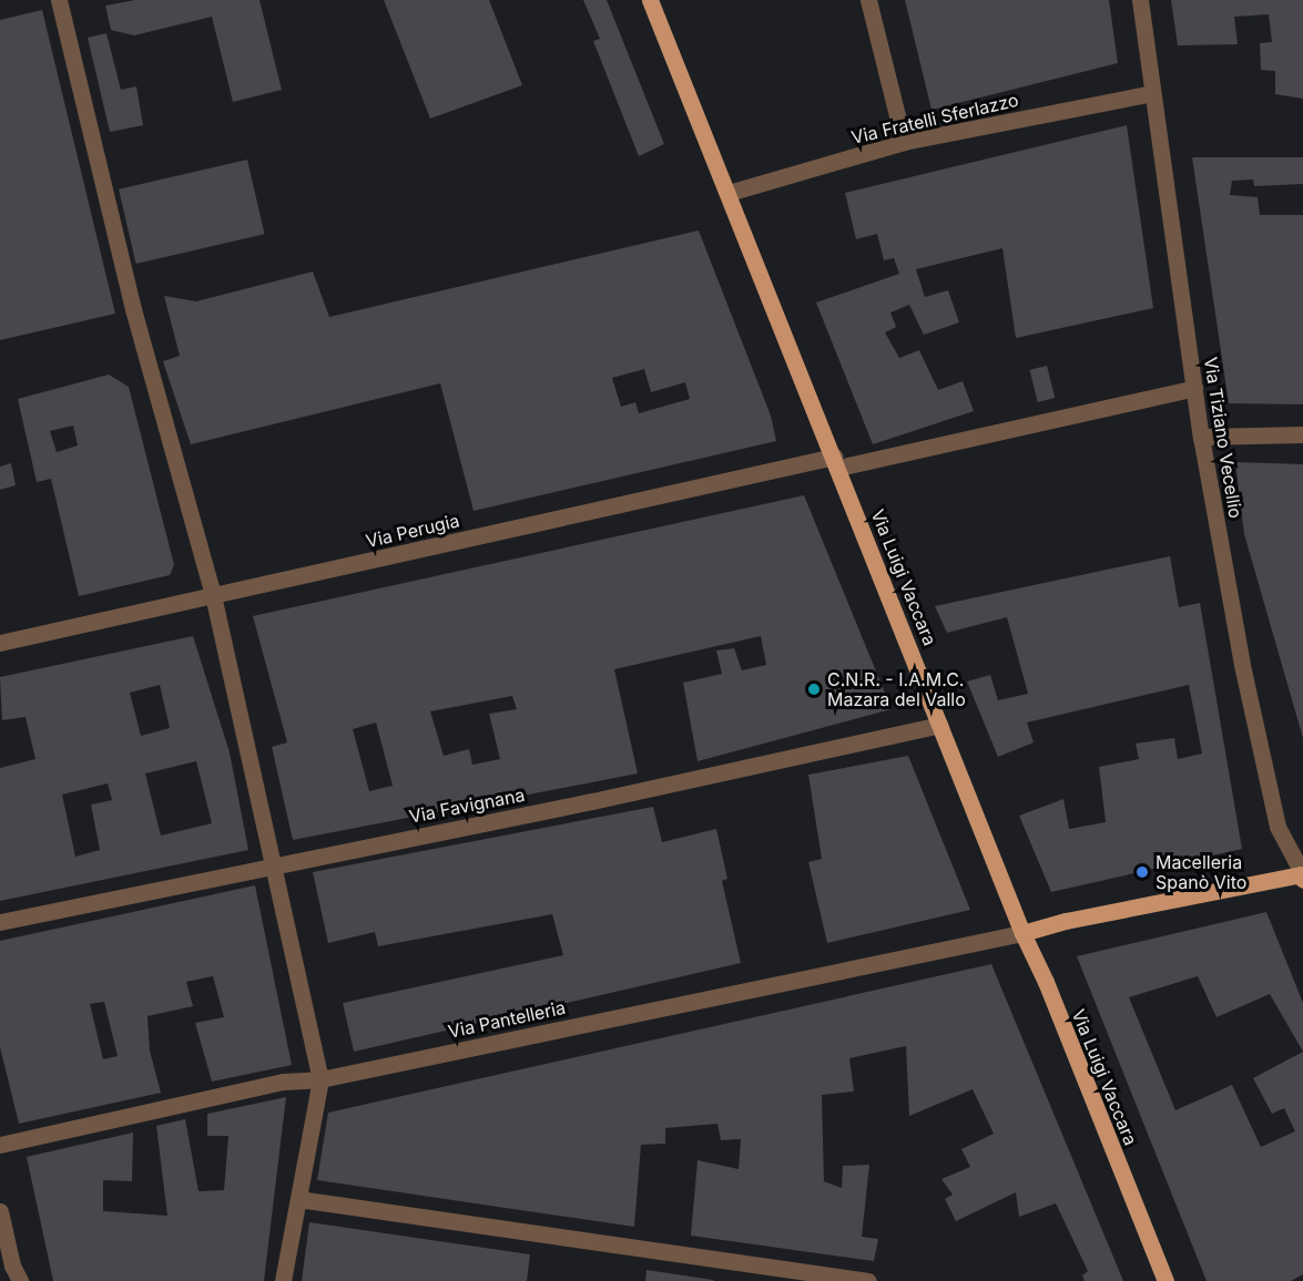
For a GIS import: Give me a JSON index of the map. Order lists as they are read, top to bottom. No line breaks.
{"streets":{"main road":["Via Luigi Vaccara"],"street":["Via Fratelli Sferlazzo","Via Tiziano Vecellio","Via Perugia","Via Favignana","Via Pantelleria"]},"crossings":[["Via Fratelli Sferlazzo","Via Tiziano Vecellio"],["Via Fratelli Sferlazzo","Via Luigi Vaccara"],["Via Tiziano Vecellio","Via Perugia"],["Via Perugia","Via Luigi Vaccara"],["Via Luigi Vaccara","Via Favignana"],["Via Luigi Vaccara","Via Pantelleria"]],"places":["C.N.R. - I.A.M.C. Mazara del Vallo","Macelleria Spanò Vito"]}
